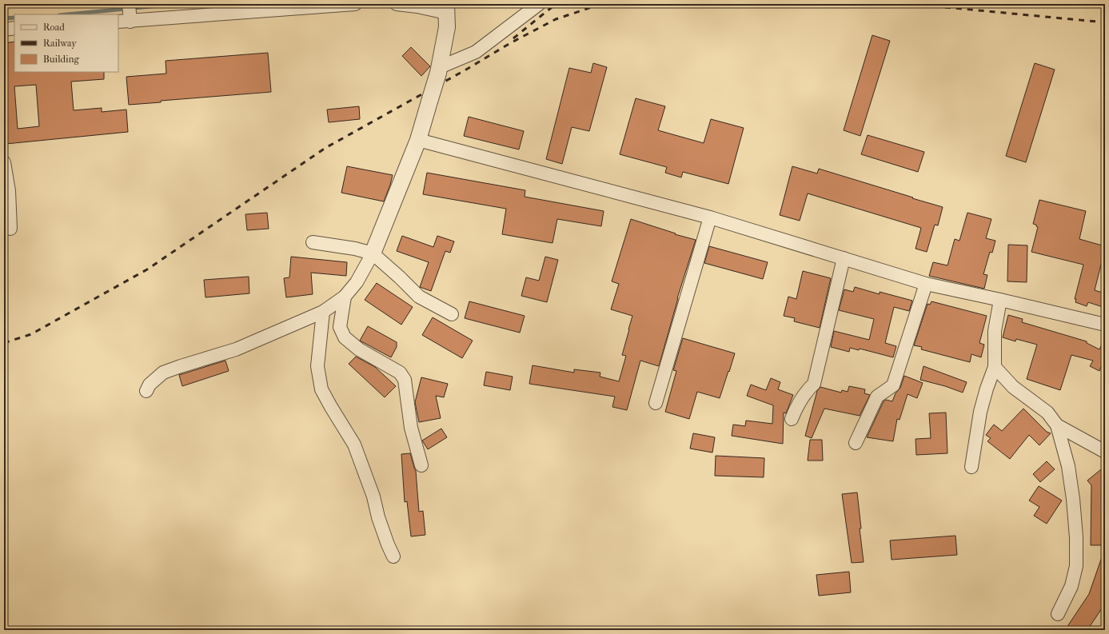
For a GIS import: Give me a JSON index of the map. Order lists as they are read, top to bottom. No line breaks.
{"legend":["Road","Railway","Building"]}
